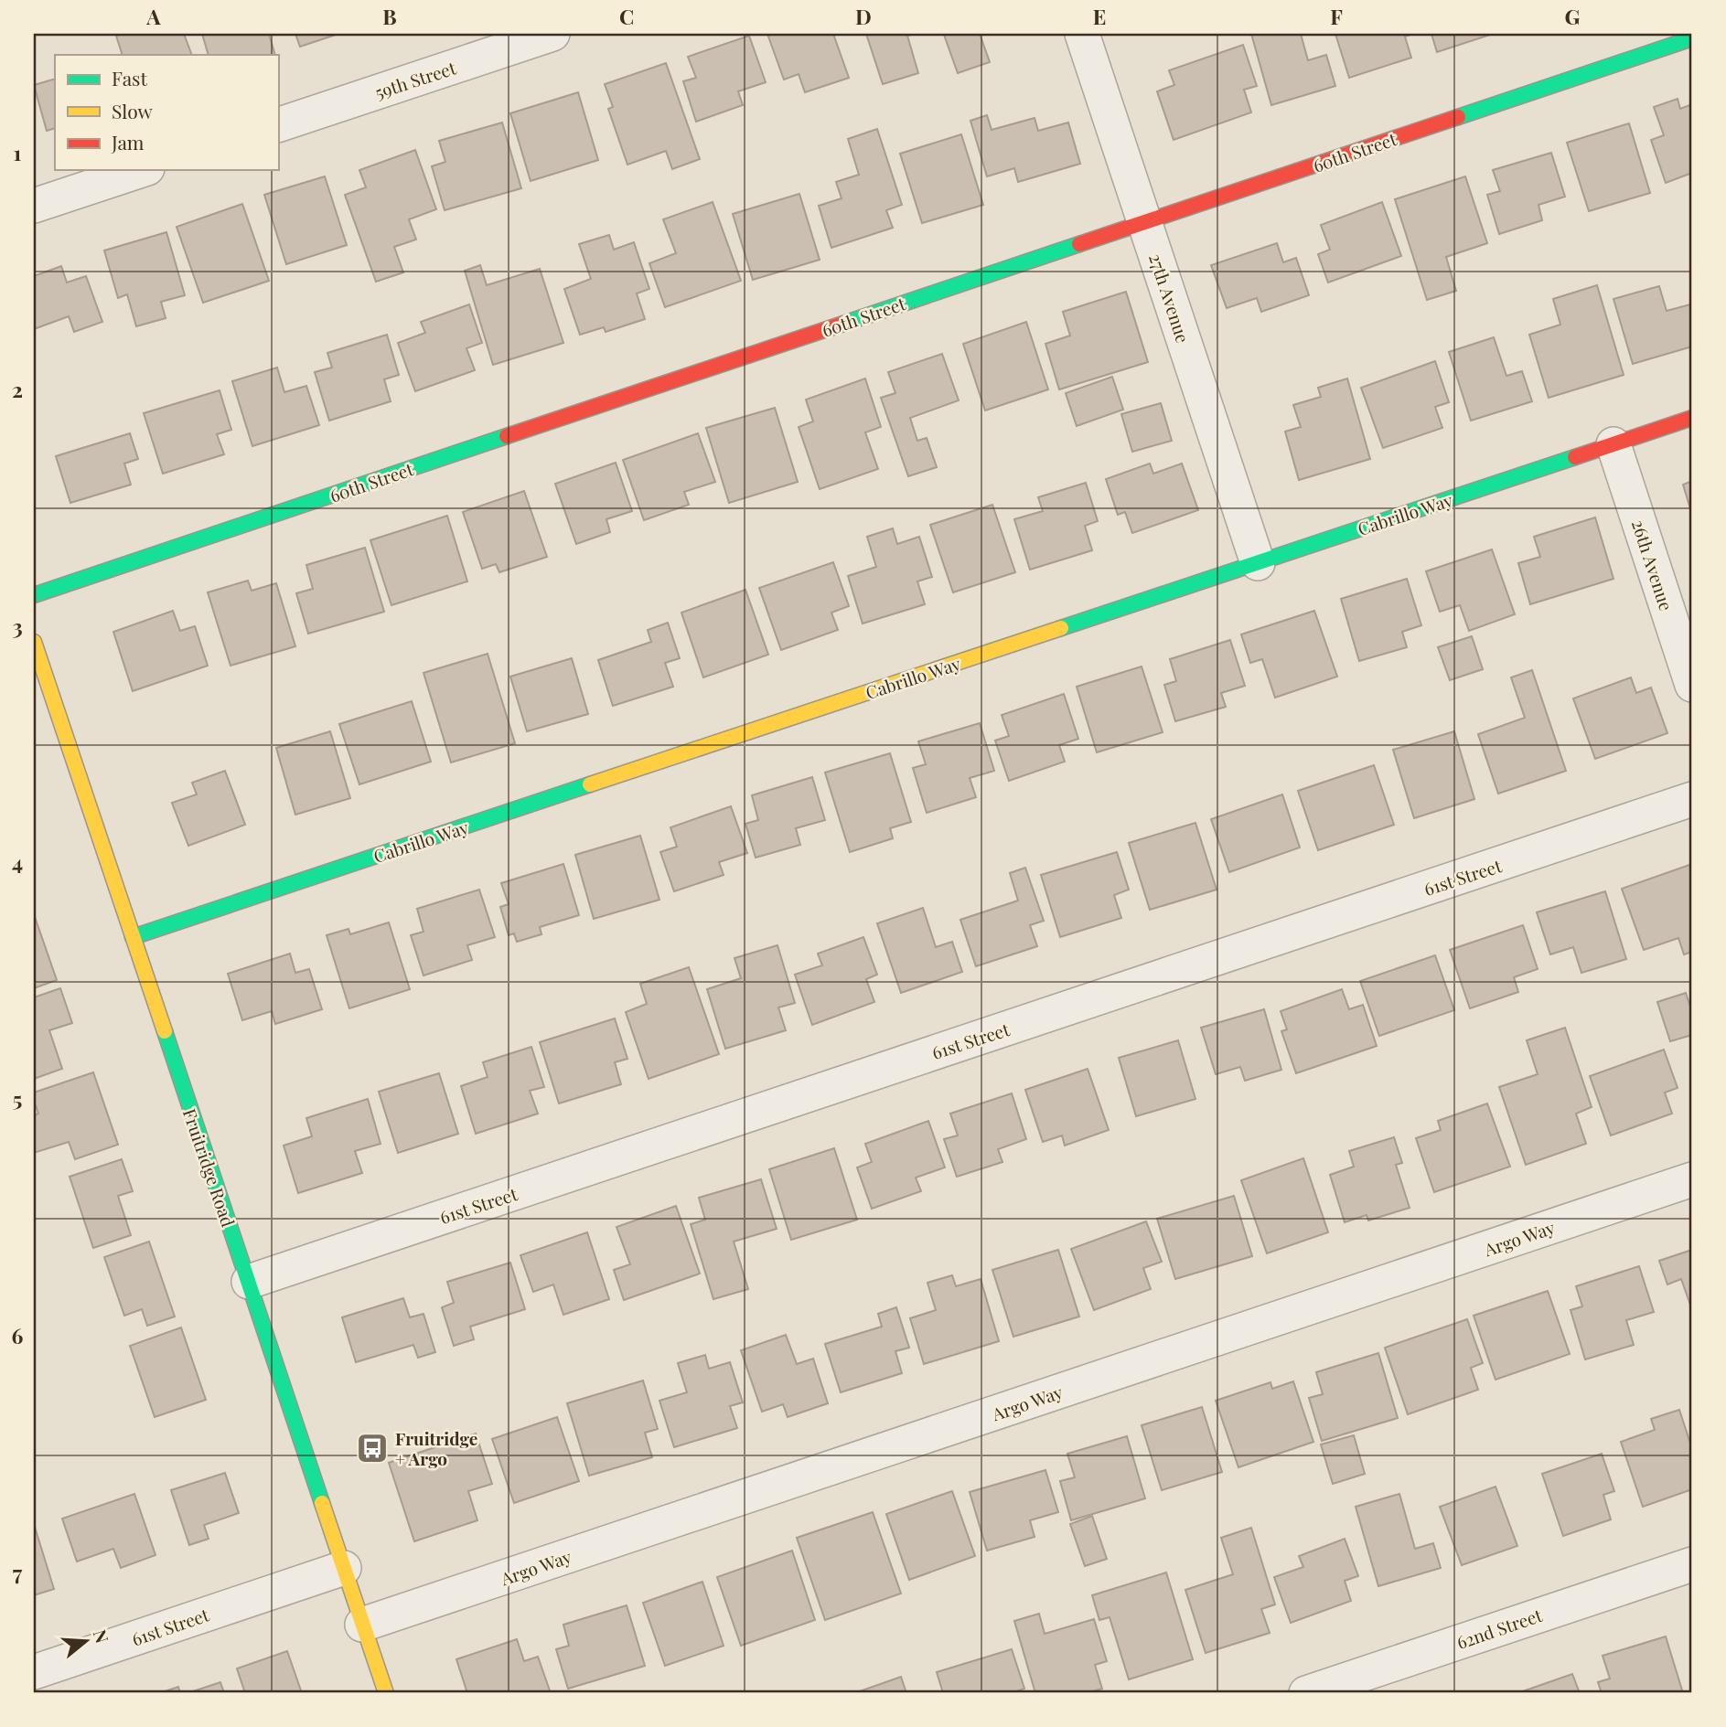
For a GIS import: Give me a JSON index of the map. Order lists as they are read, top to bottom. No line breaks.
{"streets":{"street":["59th Street","60th Street","27th Avenue","Cabrillo Way","26th Avenue","61st Street","Fruitridge Road","Argo Way","62nd Street"]},"crossings":[["60th Street","27th Avenue"],["27th Avenue","Cabrillo Way"],["Cabrillo Way","26th Avenue"],["Cabrillo Way","Fruitridge Road"],["61st Street","Fruitridge Road"],["Fruitridge Road","Argo Way"]],"places":{"bus stop":["Fruitridge + Argo"]},"legend":["Fast","Slow","Jam"],"north":"right","grid":{"columns":["A","B","C","D","E","F","G"],"rows":["1","2","3","4","5","6","7"]}}
